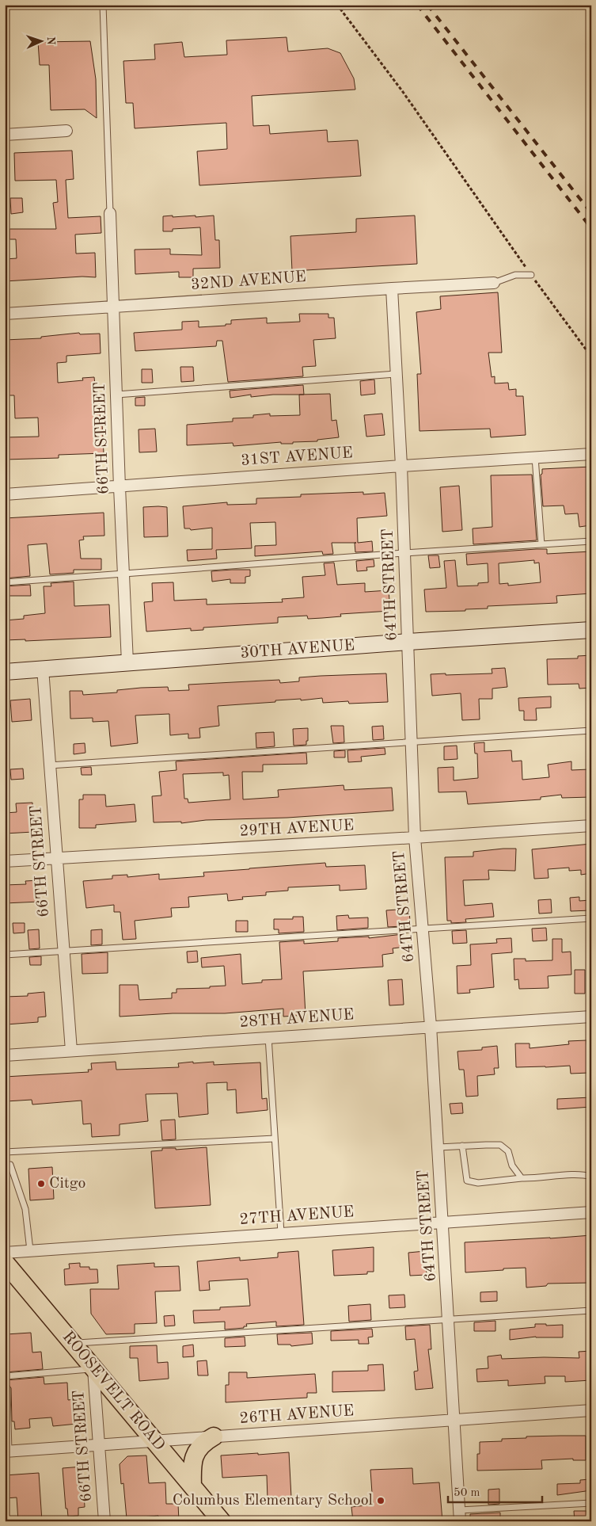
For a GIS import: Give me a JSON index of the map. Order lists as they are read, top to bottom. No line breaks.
{"streets":{"main road":["ROOSEVELT ROAD"],"street":["32ND AVENUE","66TH STREET","31ST AVENUE","64TH STREET","30TH AVENUE","29TH AVENUE","28TH AVENUE","27TH AVENUE","26TH AVENUE"]},"crossings":[["32ND AVENUE","66TH STREET"],["32ND AVENUE","64TH STREET"],["66TH STREET","31ST AVENUE"],["66TH STREET","30TH AVENUE"],["66TH STREET","29TH AVENUE"],["66TH STREET","28TH AVENUE"],["66TH STREET","ROOSEVELT ROAD"],["66TH STREET","26TH AVENUE"],["31ST AVENUE","64TH STREET"],["64TH STREET","30TH AVENUE"],["64TH STREET","29TH AVENUE"],["64TH STREET","28TH AVENUE"],["64TH STREET","27TH AVENUE"],["64TH STREET","26TH AVENUE"],["ROOSEVELT ROAD","26TH AVENUE"]],"places":["Citgo","Columbus Elementary School"],"scale_bar":"50 m","north":"right"}
